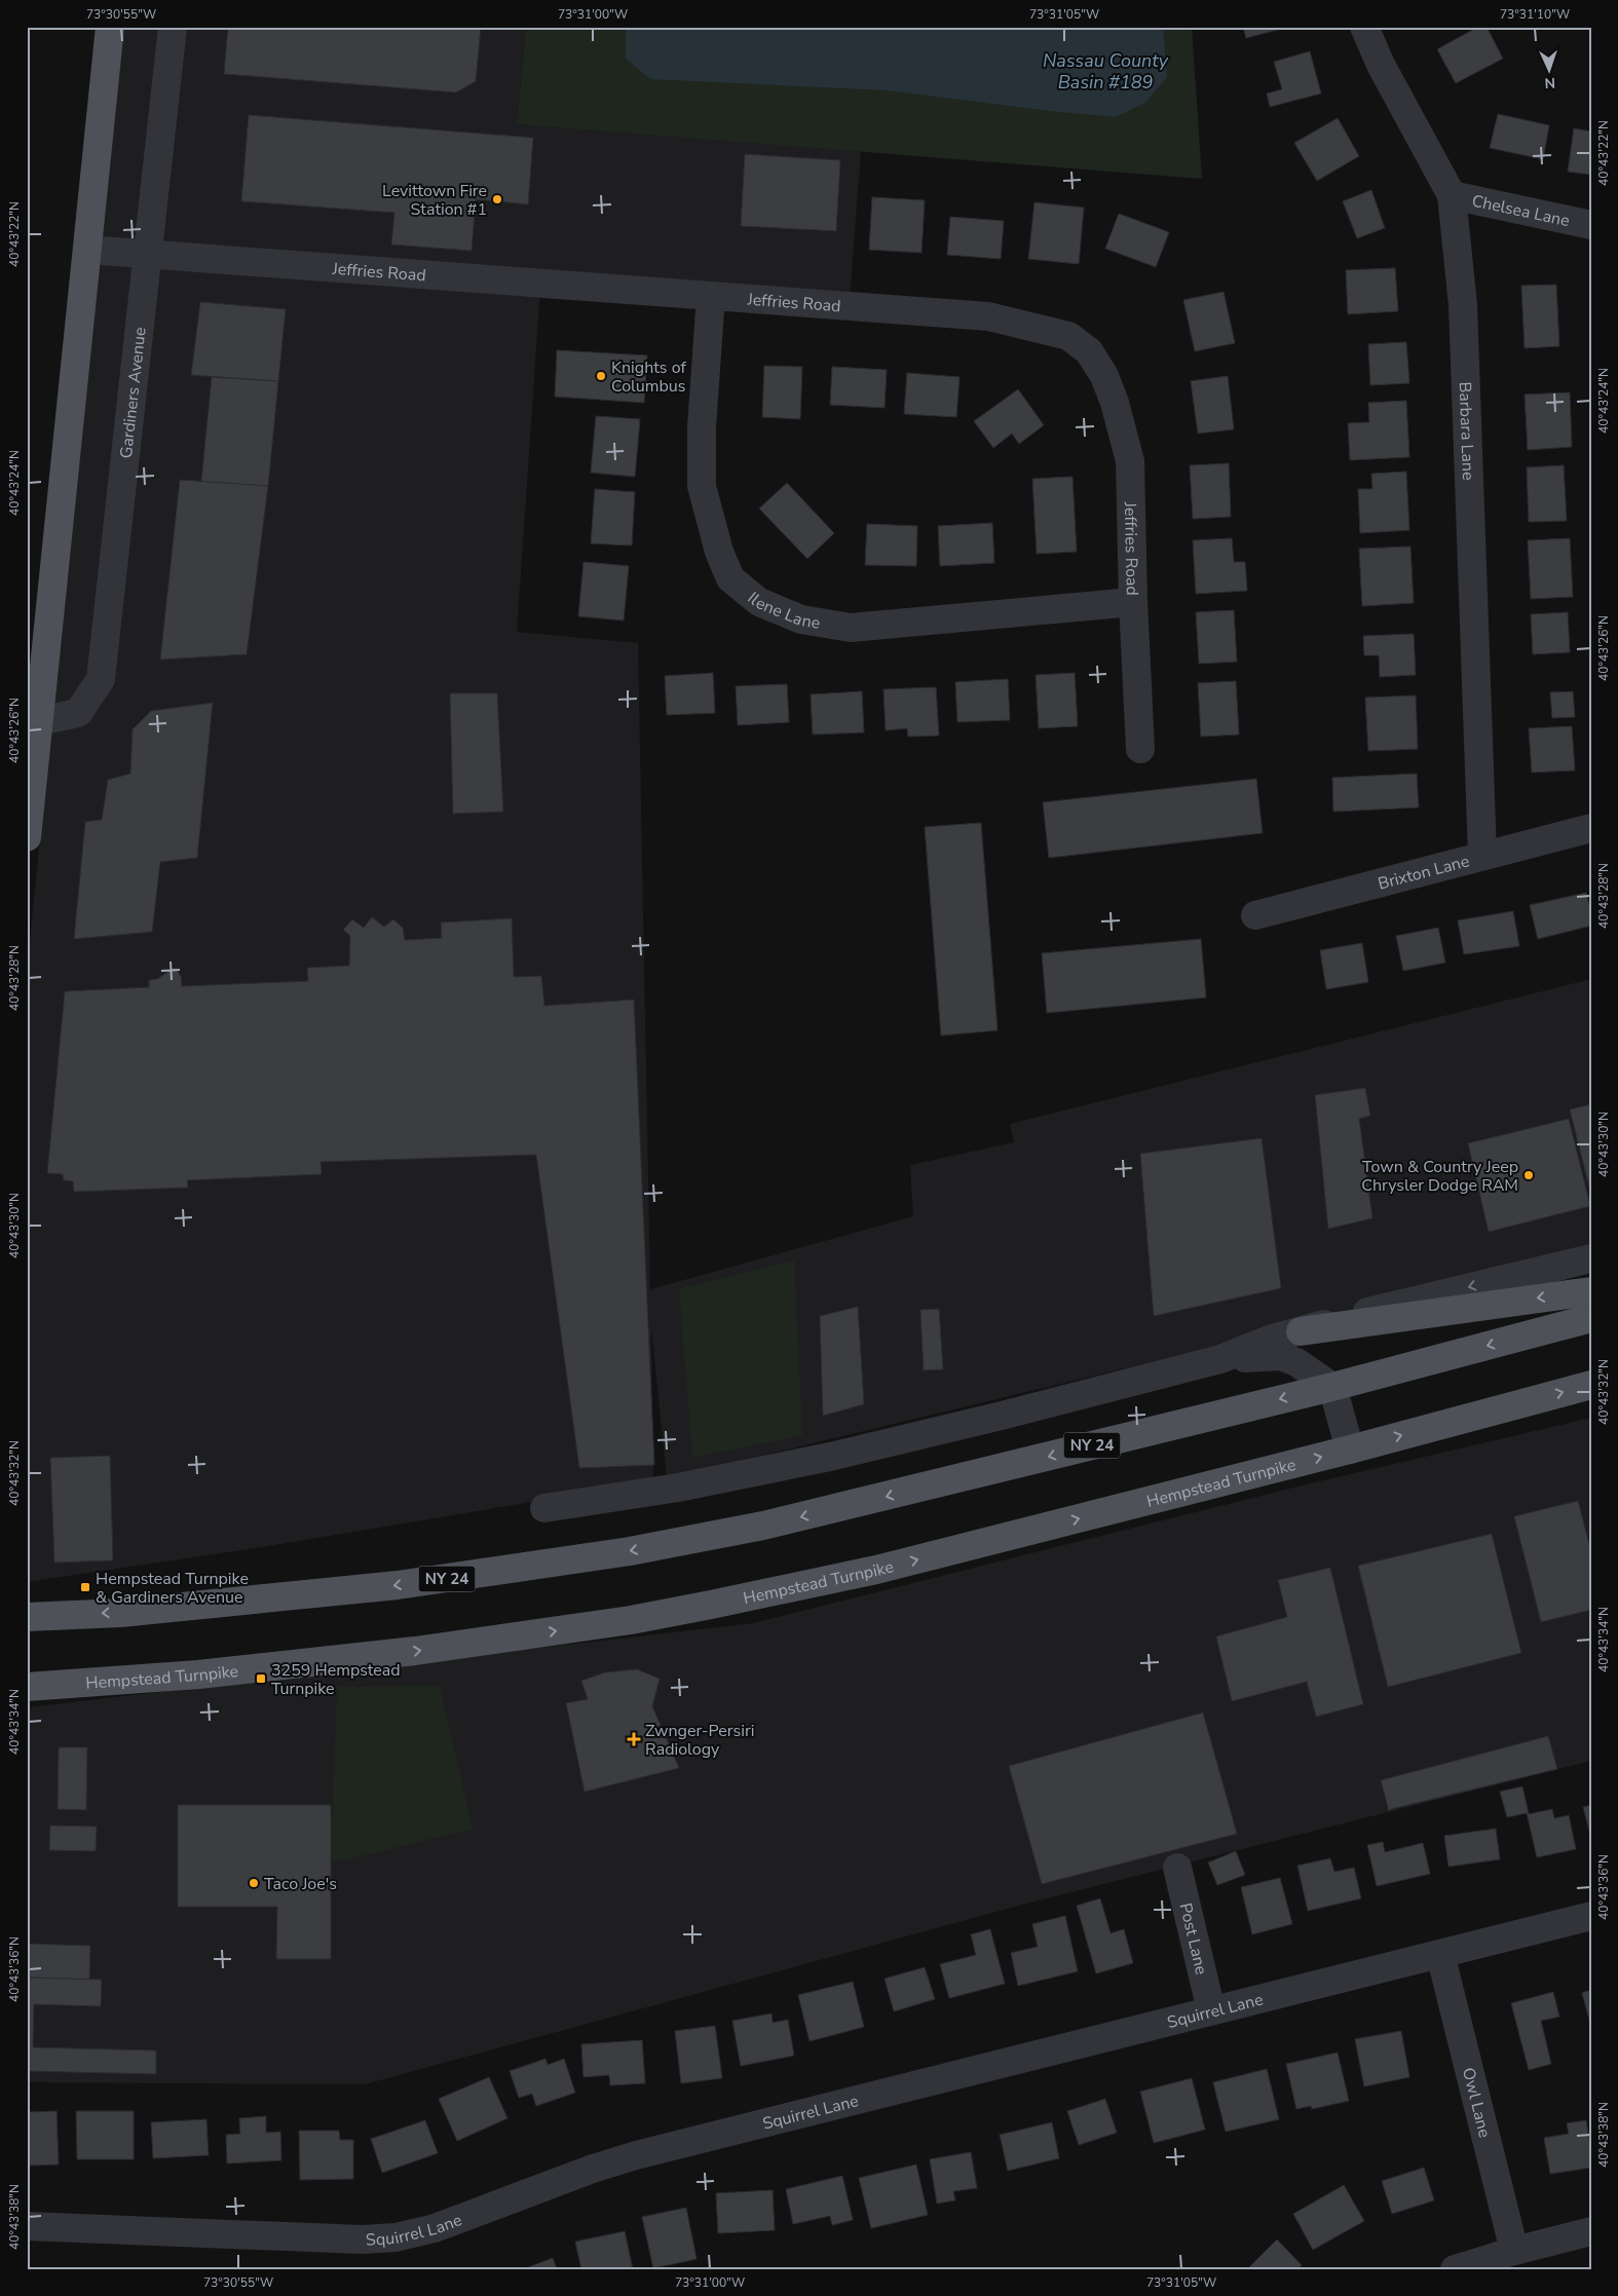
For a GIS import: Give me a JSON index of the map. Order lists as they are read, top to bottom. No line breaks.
{"streets":{"main road":["NY 24","Hempstead Turnpike"],"street":["Chelsea Lane","Jeffries Road","Gardiners Avenue","Barbara Lane","Ilene Lane","Brixton Lane","Post Lane","Squirrel Lane","Owl Lane"]},"crossings":[["Chelsea Lane","Barbara Lane"],["Jeffries Road","Gardiners Avenue"],["Jeffries Road","Ilene Lane"],["Barbara Lane","Brixton Lane"],["Post Lane","Squirrel Lane"],["Squirrel Lane","Owl Lane"]],"water":["Nassau County Basin #189"],"places":{"other":["Levittown Fire Station #1","Knights of Columbus","Town & Country Jeep Chrysler Dodge RAM","Taco Joe's"],"transit":["Hempstead Turnpike & Gardiners Avenue","3259 Hempstead Turnpike"],"health":["Zwnger-Persiri Radiology"]},"north":"bottom","coordinates":["73°30'55\"W","73°31'00\"W","73°31'05\"W","73°31'10\"W","40°43'22\"N","40°43'24\"N","40°43'26\"N","40°43'28\"N","40°43'30\"N","40°43'32\"N","40°43'34\"N","40°43'36\"N","40°43'38\"N"]}
